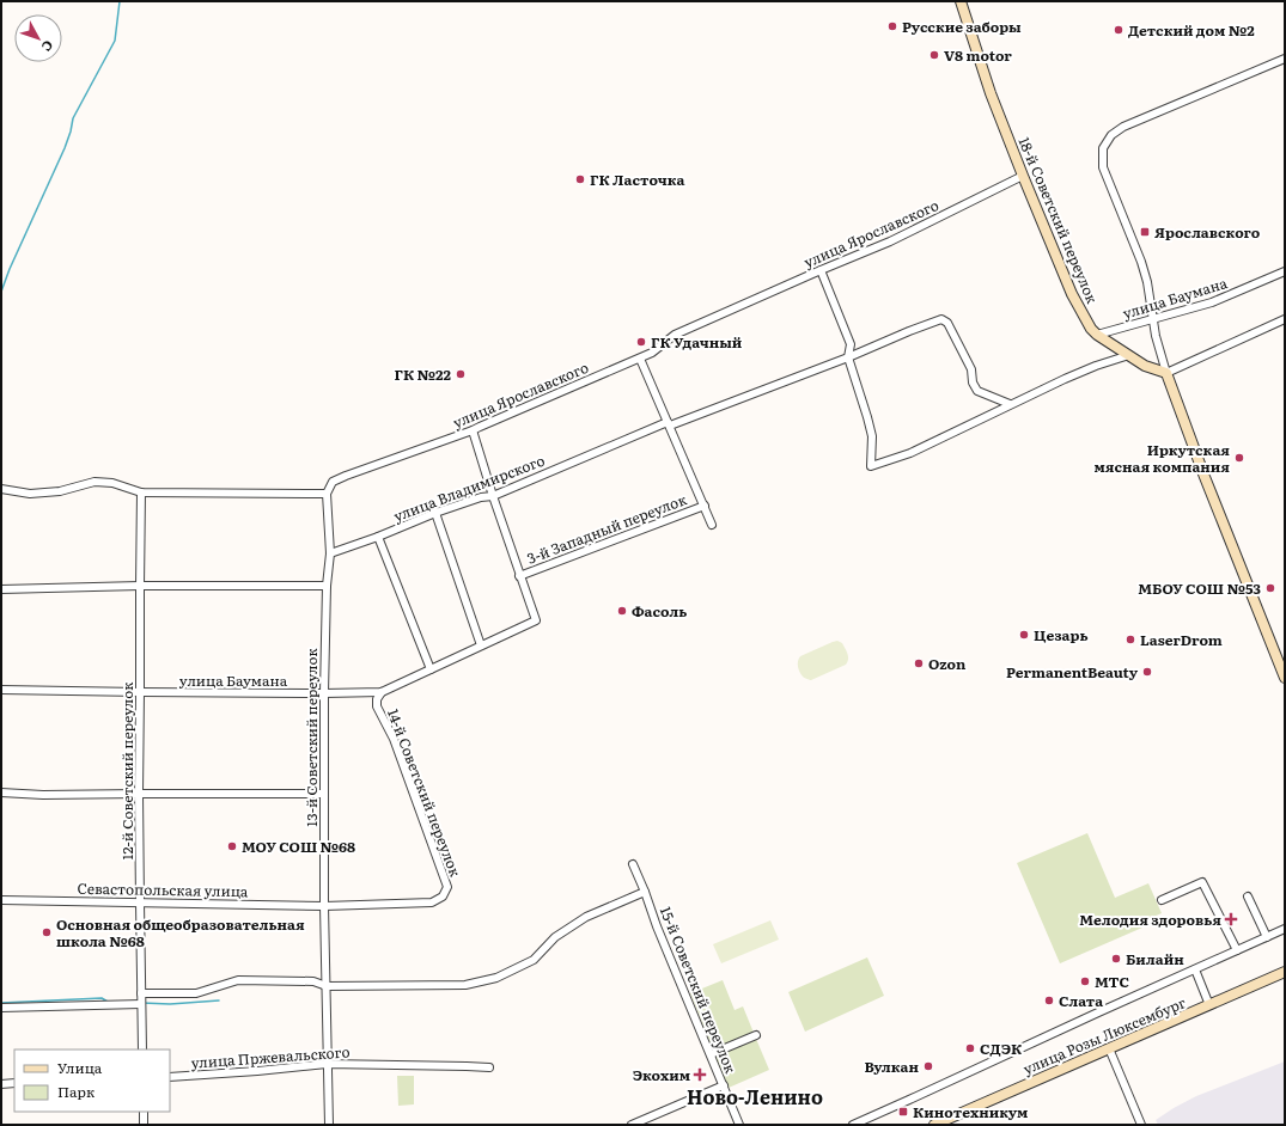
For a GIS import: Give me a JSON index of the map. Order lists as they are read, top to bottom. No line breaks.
{"streets":{"street":["18-й Советский переулок","улица Ярославского","улица Баумана","улица Владимирского","3-й Западный переулок","13-й Советский переулок","12-й Советский переулок","14-й Советский переулок","Севастопольская улица","15-й Советский переулок","улица Розы Люксембург","улица Пржевальского"]},"crossings":[["18-й Советский переулок","улица Ярославского"],["18-й Советский переулок","улица Баумана"],["улица Ярославского","13-й Советский переулок"],["улица Баумана","3-й Западный переулок"],["улица Баумана","13-й Советский переулок"],["улица Баумана","12-й Советский переулок"],["улица Баумана","14-й Советский переулок"],["улица Владимирского","13-й Советский переулок"],["13-й Советский переулок","14-й Советский переулок"],["13-й Советский переулок","Севастопольская улица"],["13-й Советский переулок","улица Пржевальского"],["12-й Советский переулок","Севастопольская улица"],["14-й Советский переулок","Севастопольская улица"]],"districts":["Ново-Ленино"],"places":{"other":["Русские заборы","Детский дом №2","V8 motor","ГК Ласточка","ГК Удачный","ГК №22","Иркутская мясная компания","МБОУ СОШ №53","Фасоль","Цезарь","LaseгDrom","Ozon","PermanentBeauty","МОУ СОШ №68","Основная общеобразовательная школа №68","Билайн","МТС","Слата","СДЭК","Вулкан"],"transit":["Ярославского","Кинотехникум"],"health":["Мелодия здоровья","Экохим"]},"legend":["Улица","Парк"],"north":"bottom right"}
